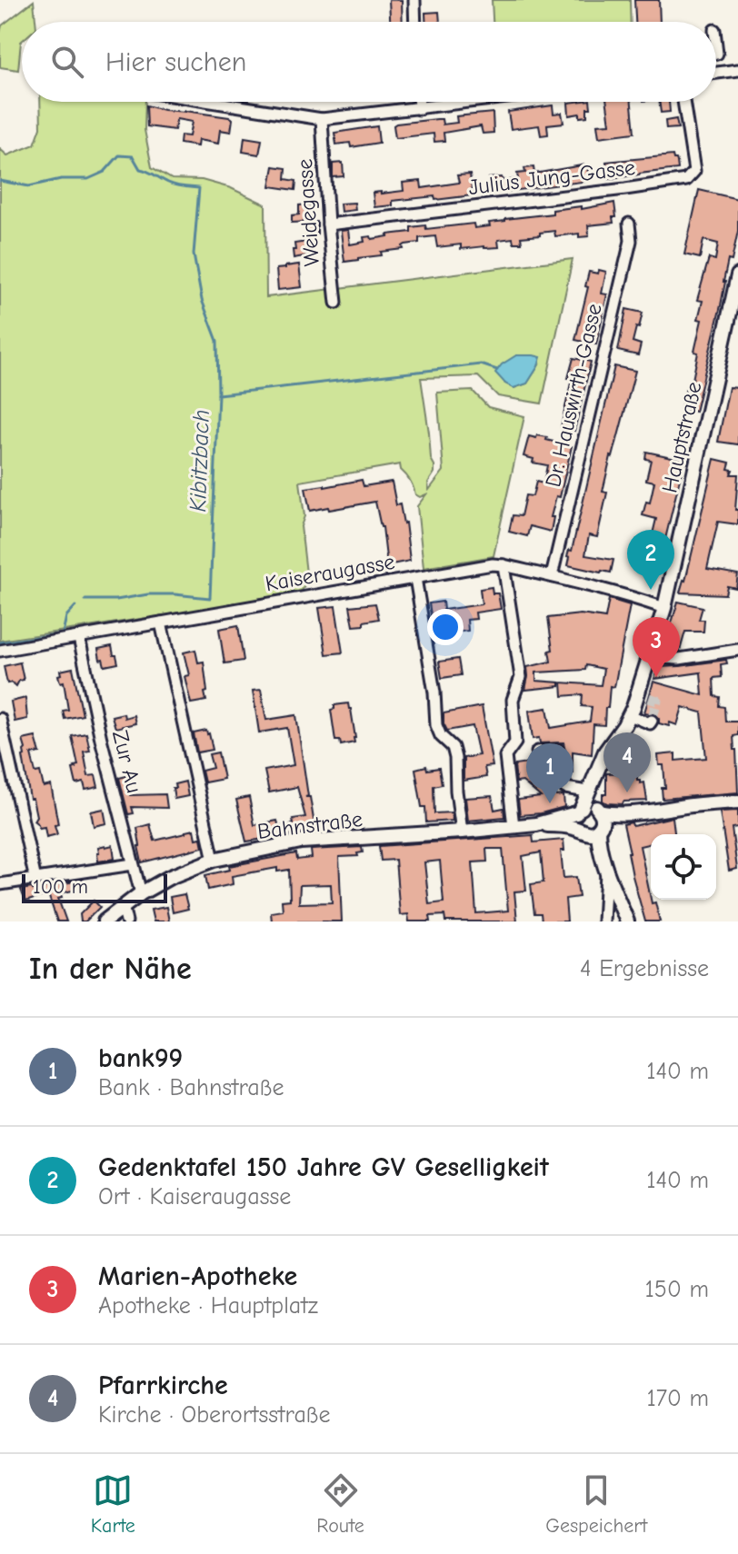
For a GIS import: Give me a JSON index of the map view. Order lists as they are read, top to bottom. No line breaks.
{"streets":{"main road":["Hauptstraße","Bahnstraße"],"street":["Julius Jung-Gasse","Weidegasse","Dr. Hauswirth-Gasse","Kaiseraugasse","Zur Au"]},"crossings":[["Julius Jung-Gasse","Weidegasse"],["Dr. Hauswirth-Gasse","Kaiseraugasse"],["Hauptstraße","Kaiseraugasse"],["Hauptstraße","Bahnstraße"],["Kaiseraugasse","Zur Au"],["Zur Au","Bahnstraße"]],"water":["Kibitzbach"],"scale_bar":"100 m","page":{"search":"Hier suchen","pins":["2","3","4","1"],"scale":"100 m","heading":["In der Nähe","4 Ergebnisse"],"list":[{"mark":"1","name":"bank99","note":"Bank · Bahnstraße","value":"140 m"},{"mark":"2","name":"Gedenktafel 150 Jahre GV Geselligkeit","note":"Ort · Kaiseraugasse","value":"140 m"},{"mark":"3","name":"Marien-Apotheke","note":"Apotheke · Hauptplatz","value":"150 m"},{"mark":"4","name":"Pfarrkirche","note":"Kirche · Oberortsstraße","value":"170 m"}],"nav":["Karte","Route","Gespeichert"]}}
